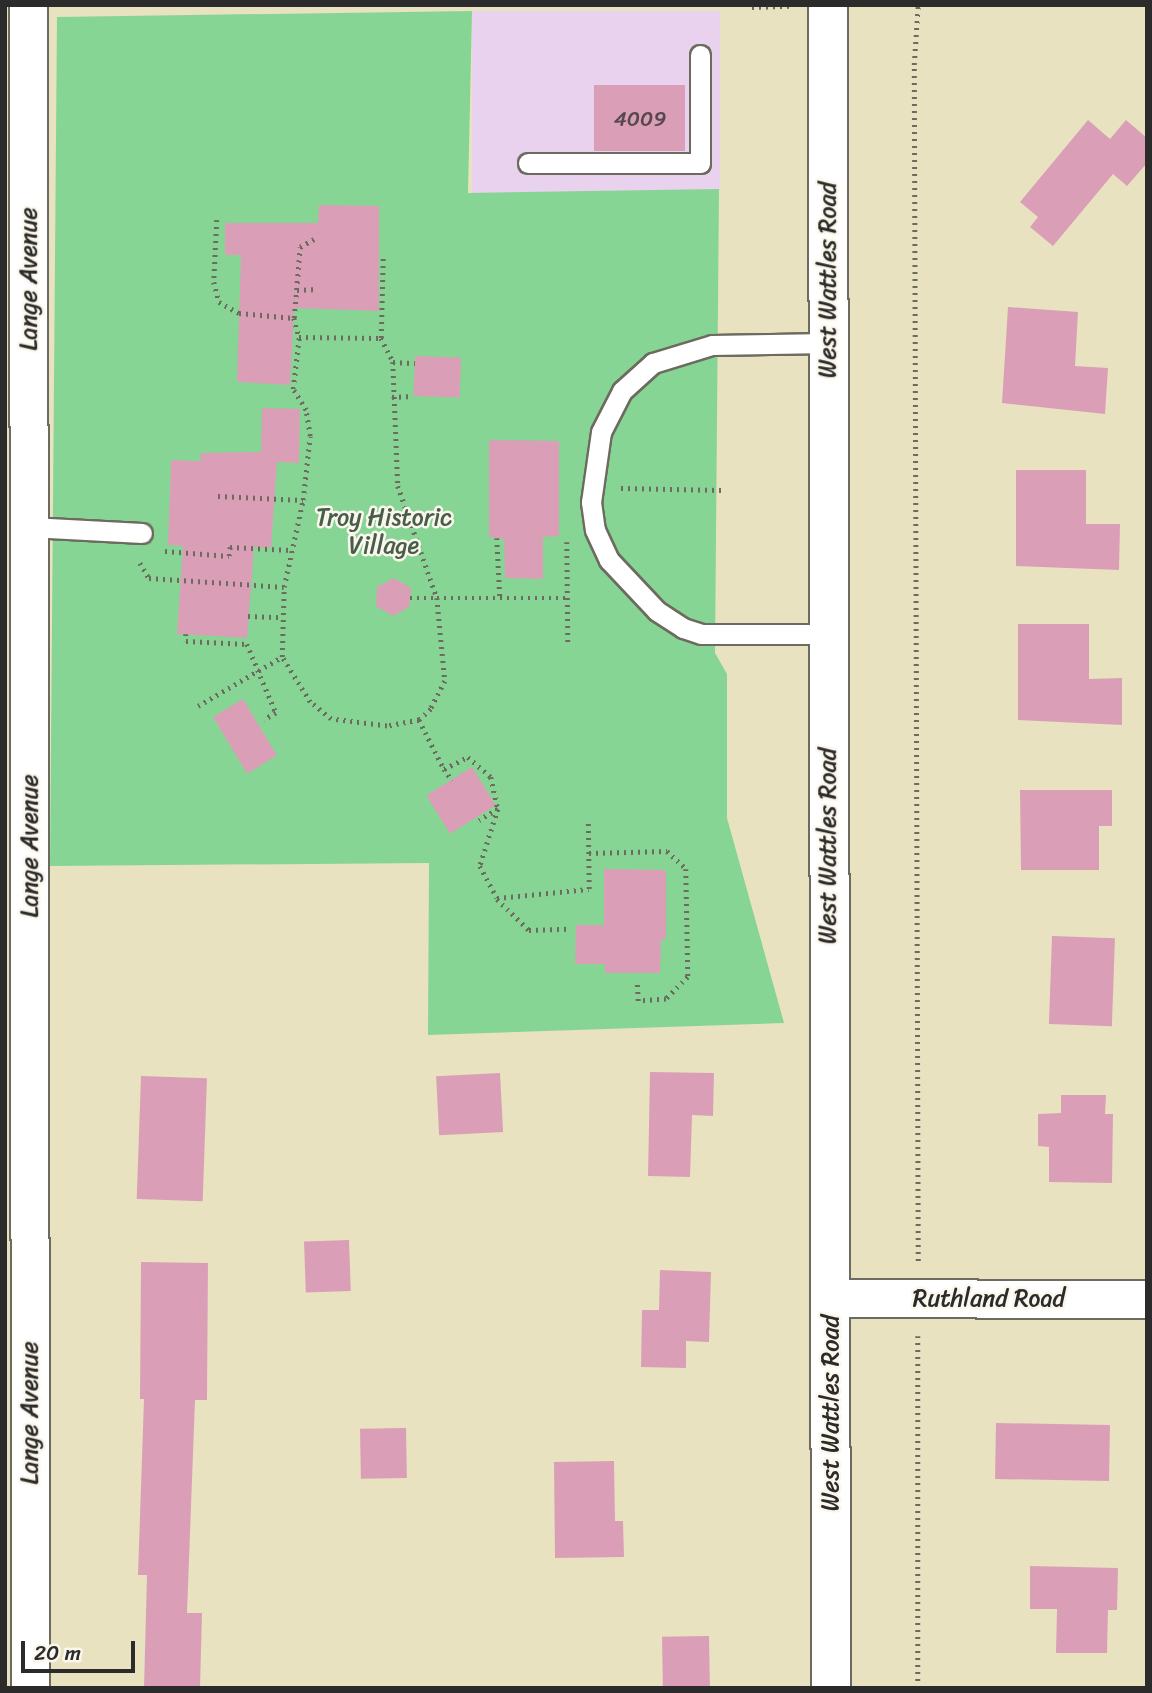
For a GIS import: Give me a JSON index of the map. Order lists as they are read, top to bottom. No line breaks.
{"streets":{"street":["Lange Avenue","West Wattles Road","Ruthland Road"]},"crossings":[["West Wattles Road","Ruthland Road"]],"parks":["Troy Historic Village"],"house_numbers":["4009"],"scale_bar":"20 m"}
